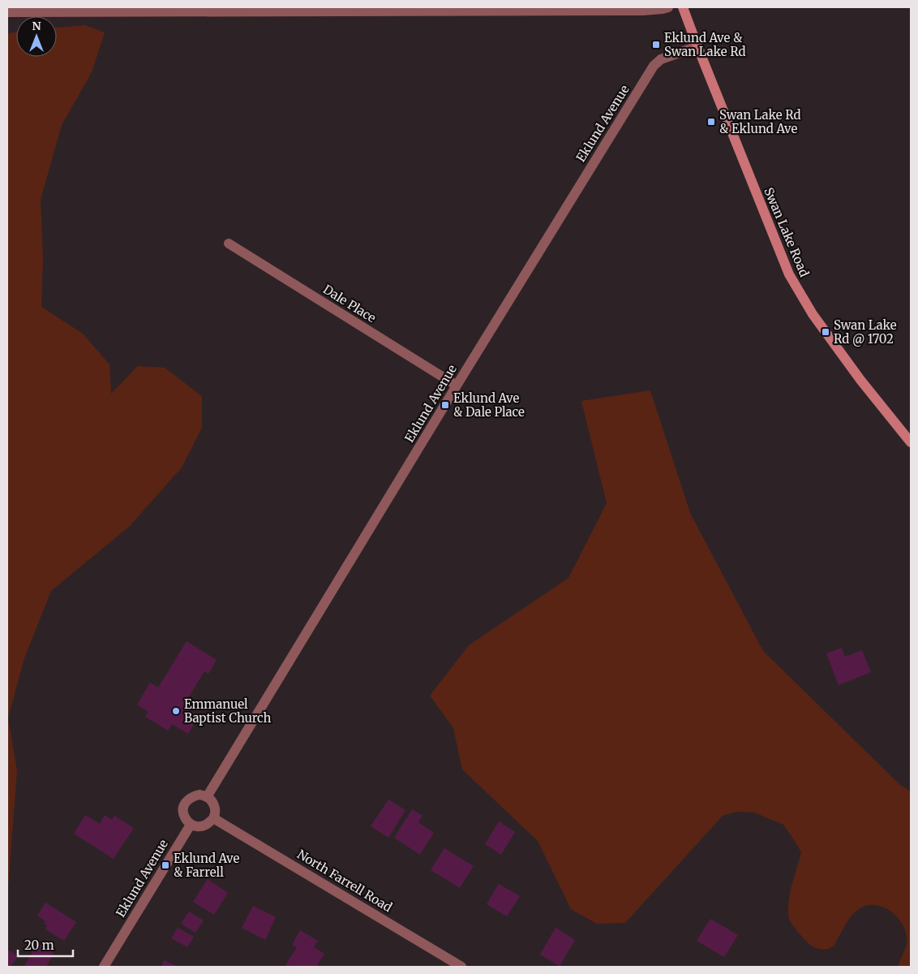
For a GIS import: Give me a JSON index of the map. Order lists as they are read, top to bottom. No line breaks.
{"streets":{"street":["Eklund Avenue","Swan Lake Road","Dale Place","North Farrell Road"]},"crossings":[["Eklund Avenue","Swan Lake Road"],["Eklund Avenue","Dale Place"],["Eklund Avenue","North Farrell Road"]],"places":{"transit":["Eklund Ave & Swan Lake Rd","Swan Lake Rd & Eklund Ave","Swan Lake Rd @ 1702","Eklund Ave & Dale Place","Eklund Ave & Farrell"],"other":["Emmanuel Baptist Church"]},"scale_bar":"20 m","north":"top"}
